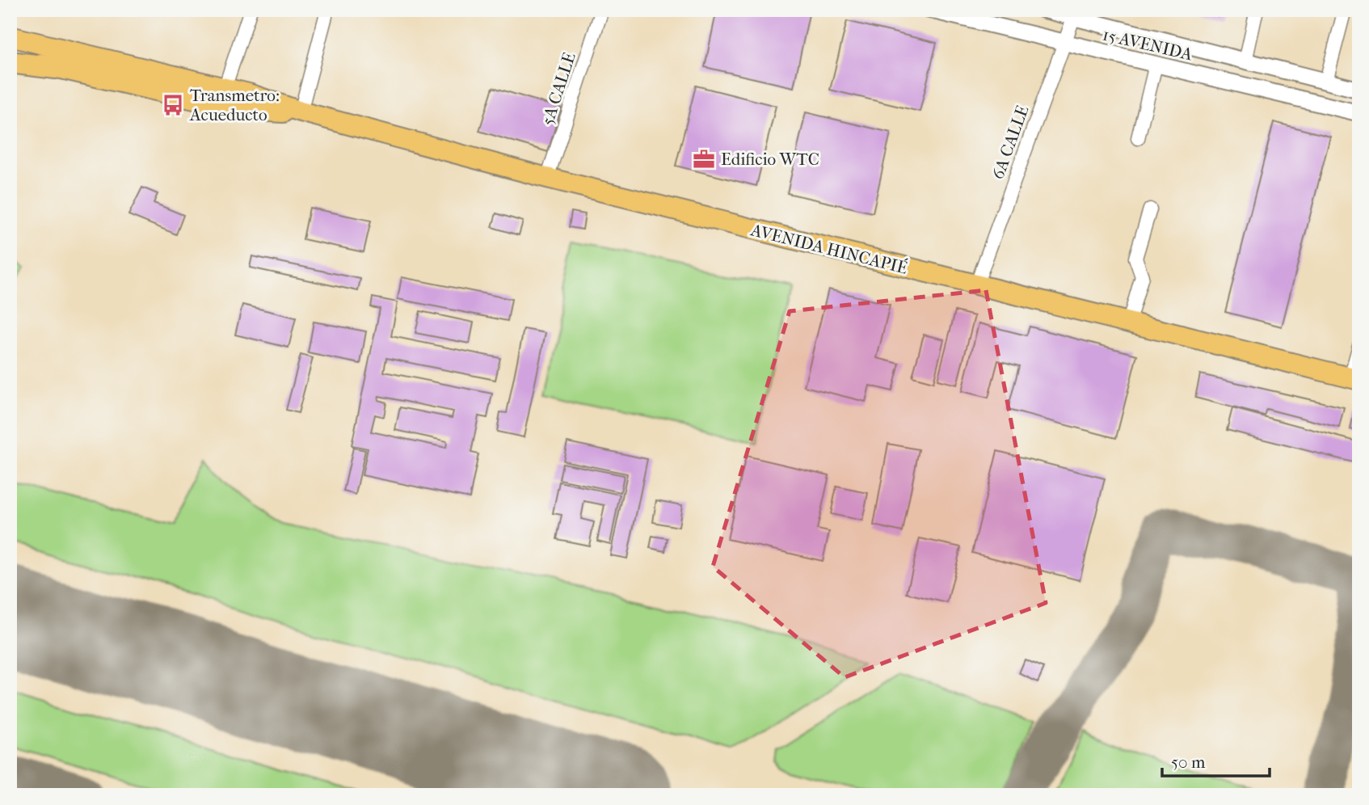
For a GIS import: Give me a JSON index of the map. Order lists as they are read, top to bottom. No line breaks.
{"streets":{"main road":["AVENIDA HINCAPIÉ"],"street":["15 AVENIDA","5A CALLE","6A CALLE"]},"crossings":[["15 AVENIDA","6A CALLE"],["5A CALLE","AVENIDA HINCAPIÉ"],["6A CALLE","AVENIDA HINCAPIÉ"]],"places":{"bus stop":["Transmetro: Acueducto"],"office":["Edificio WTC"]},"scale_bar":"50 m"}
